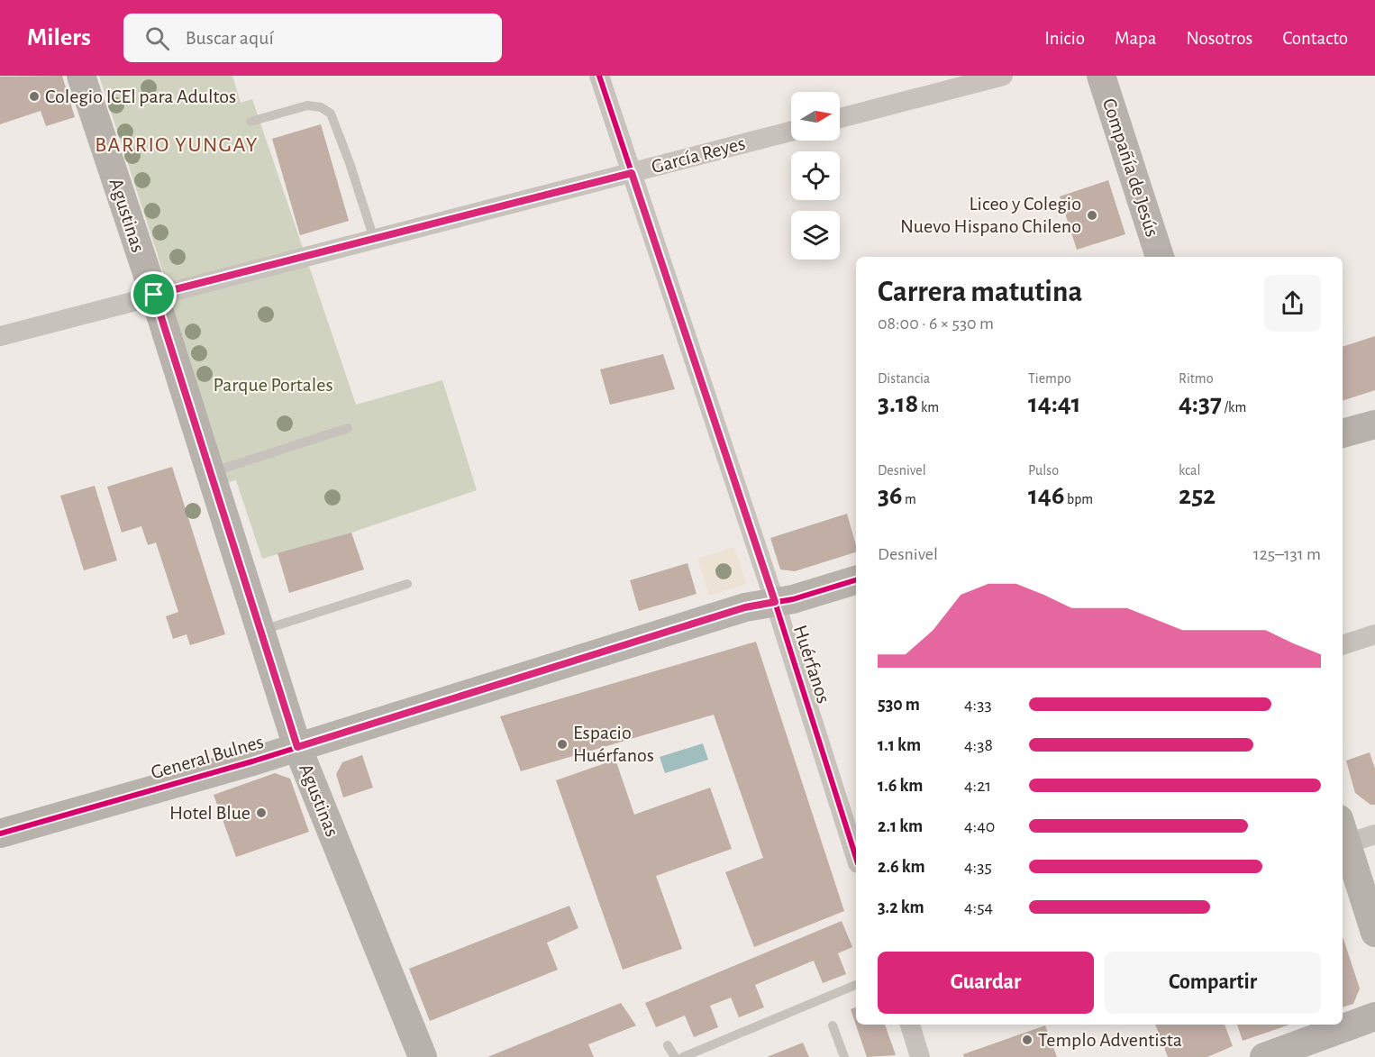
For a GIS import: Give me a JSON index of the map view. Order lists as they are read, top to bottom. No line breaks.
{"streets":{"street":["García Reyes","Compañía de Jesús","Agustinas","Huérfanos","General Bulnes"]},"crossings":[["García Reyes","Agustinas"],["García Reyes","Huérfanos"],["Agustinas","General Bulnes"],["Huérfanos","General Bulnes"]],"districts":["BARRIO YUNGAY"],"parks":["Parque Portales"],"places":["Colegio ICEl para Adultos","Liceo y Colegio Nuevo Hispano Chileno","Espacio Huérfanos","Hotel Blue","Templo Adventista"],"north":"right","page":{"header":"Milers","search":"Buscar aquí","nav":["Inicio","Mapa","Nosotros","Contacto"],"heading":["Carrera matutina","08:00 · 6 × 530 m"],"stats":[["Distancia","3.18 km"],["Tiempo","14:41"],["Ritmo","4:37 /km"],["Desnivel","36 m"],["Pulso","146 bpm"],["kcal","252"]],"chart":["Desnivel","125–131 m"],"list":[{"name":"530 m","note":"4:33"},{"name":"1.1 km","note":"4:38"},{"name":"1.6 km","note":"4:21"},{"name":"2.1 km","note":"4:40"},{"name":"2.6 km","note":"4:35"},{"name":"3.2 km","note":"4:54"}],"buttons":["Guardar","Compartir"]}}
